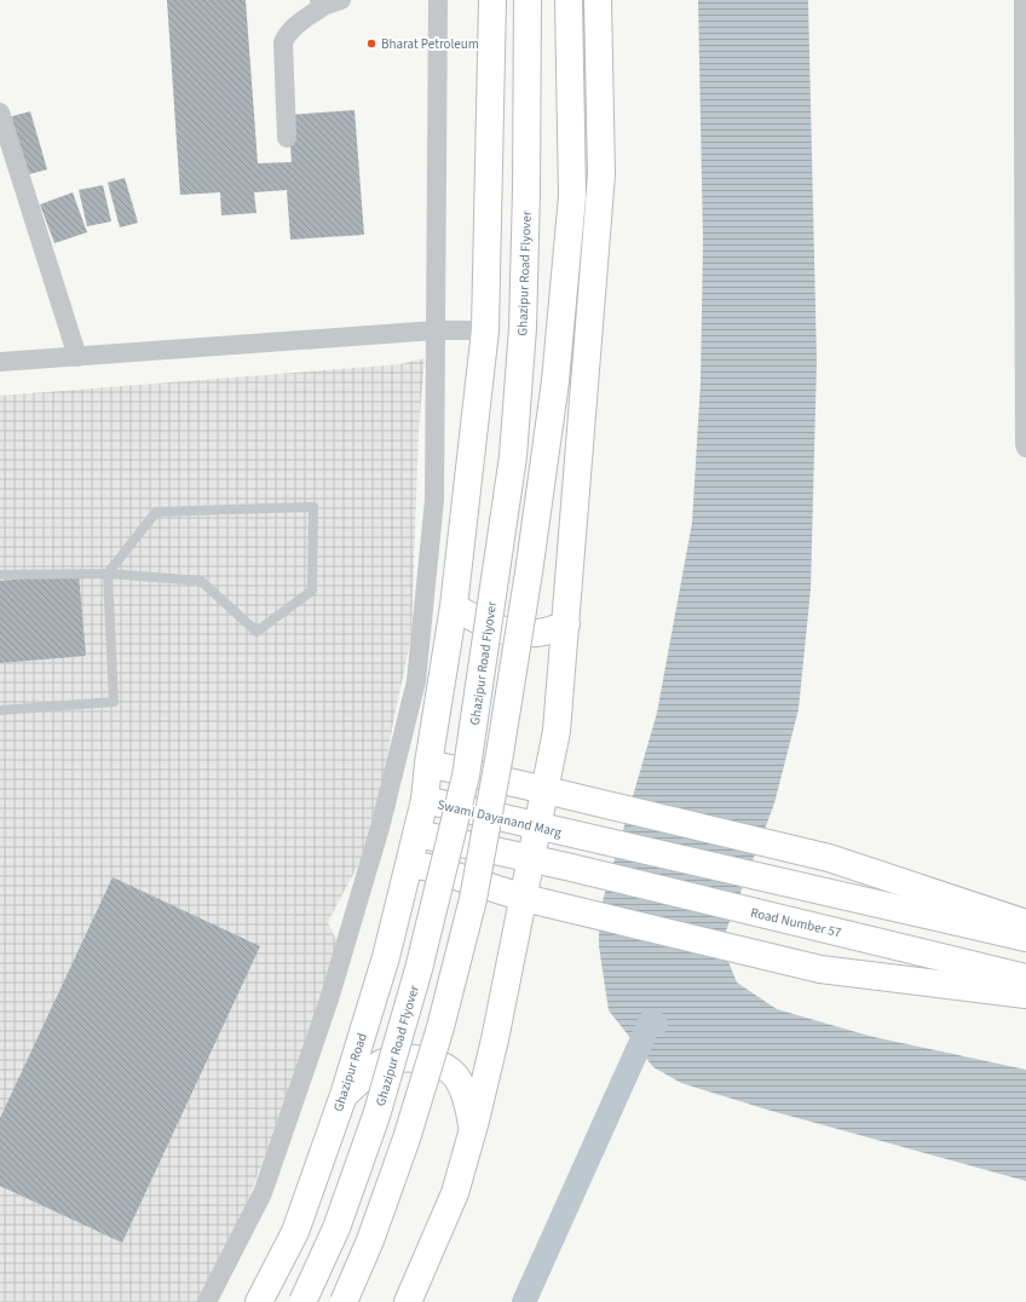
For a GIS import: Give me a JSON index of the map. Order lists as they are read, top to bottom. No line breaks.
{"streets":{"main road":["Ghazipur Road Flyover","Swami Dayanand Marg","Road Number 57","Ghazipur Road"]},"crossings":[["Swami Dayanand Marg","Ghazipur Road"]],"places":["Bharat Petroleum"]}
